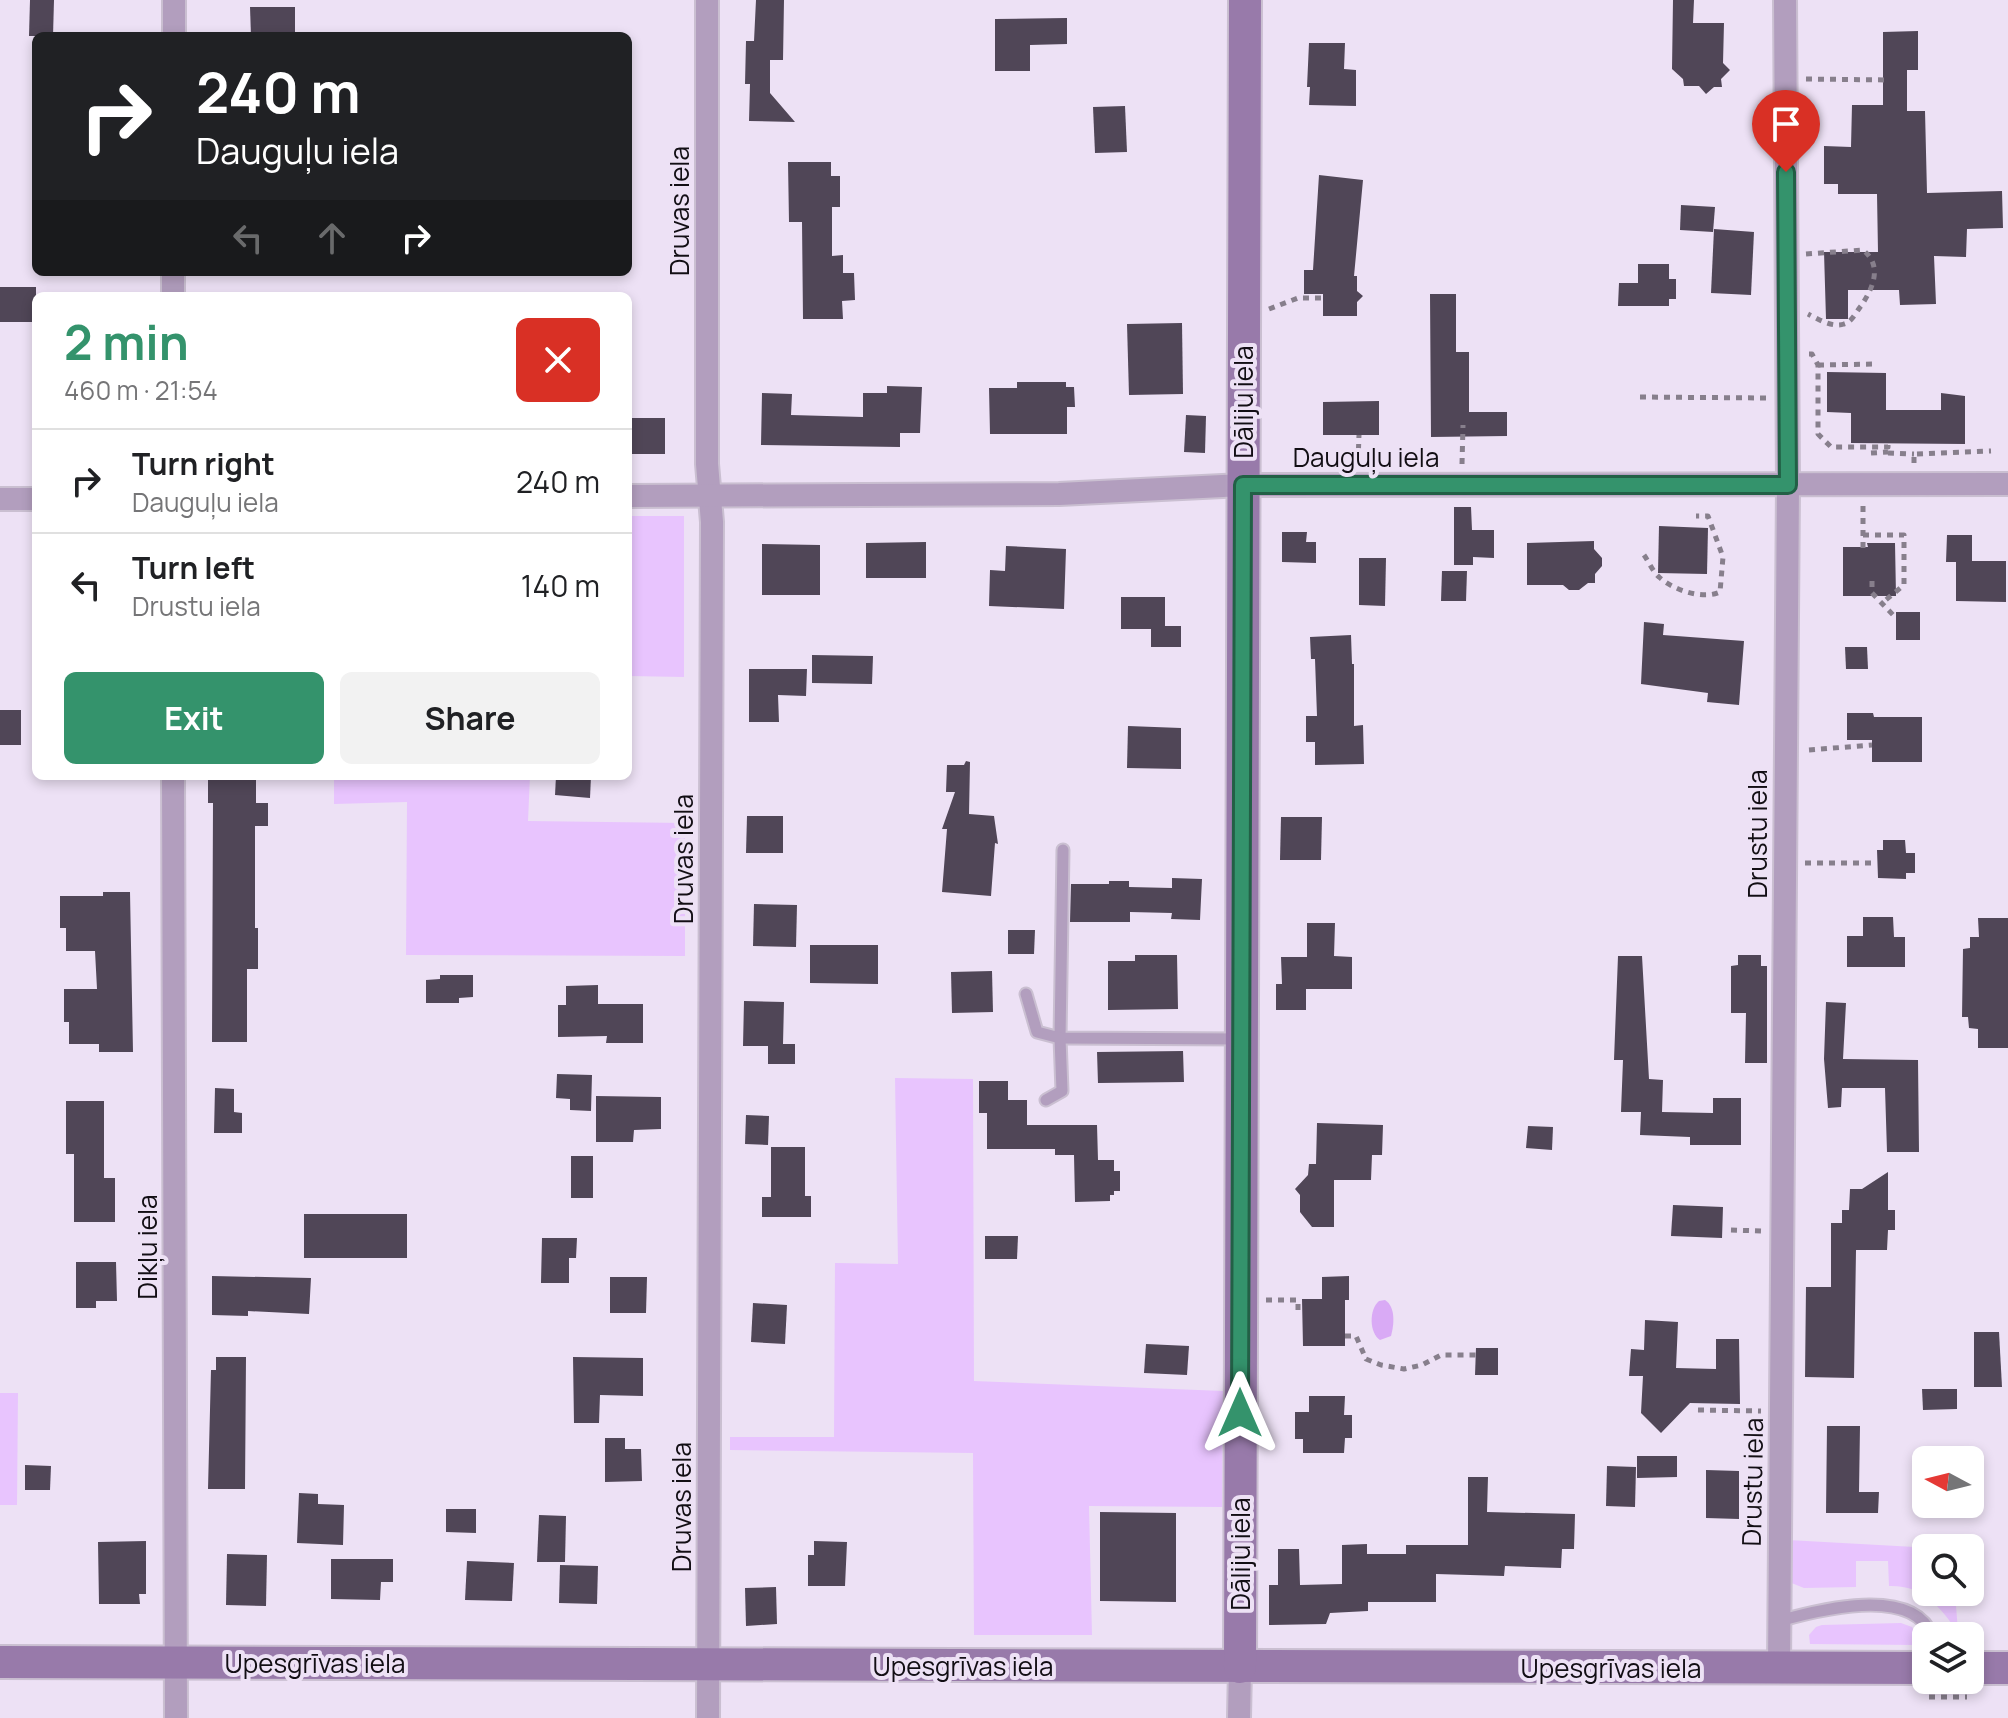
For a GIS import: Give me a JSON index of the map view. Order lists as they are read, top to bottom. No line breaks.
{"streets":{"street":["Druvas iela","Dāliju iela","Dauguļu iela","Drustu iela","Dikļu iela","Upesgrīvas iela"]},"crossings":[["Druvas iela","Dauguļu iela"],["Druvas iela","Upesgrīvas iela"],["Dāliju iela","Dauguļu iela"],["Dāliju iela","Upesgrīvas iela"],["Dauguļu iela","Drustu iela"],["Drustu iela","Upesgrīvas iela"],["Dikļu iela","Upesgrīvas iela"]],"north":"left","page":{"turn":["240 m","Dauguļu iela"],"heading":["2 min","460 m · 21:54"],"list":[{"name":"Turn right","note":"Dauguļu iela","value":"240 m"},{"name":"Turn left","note":"Drustu iela","value":"140 m"}],"buttons":["Exit","Share"]}}
